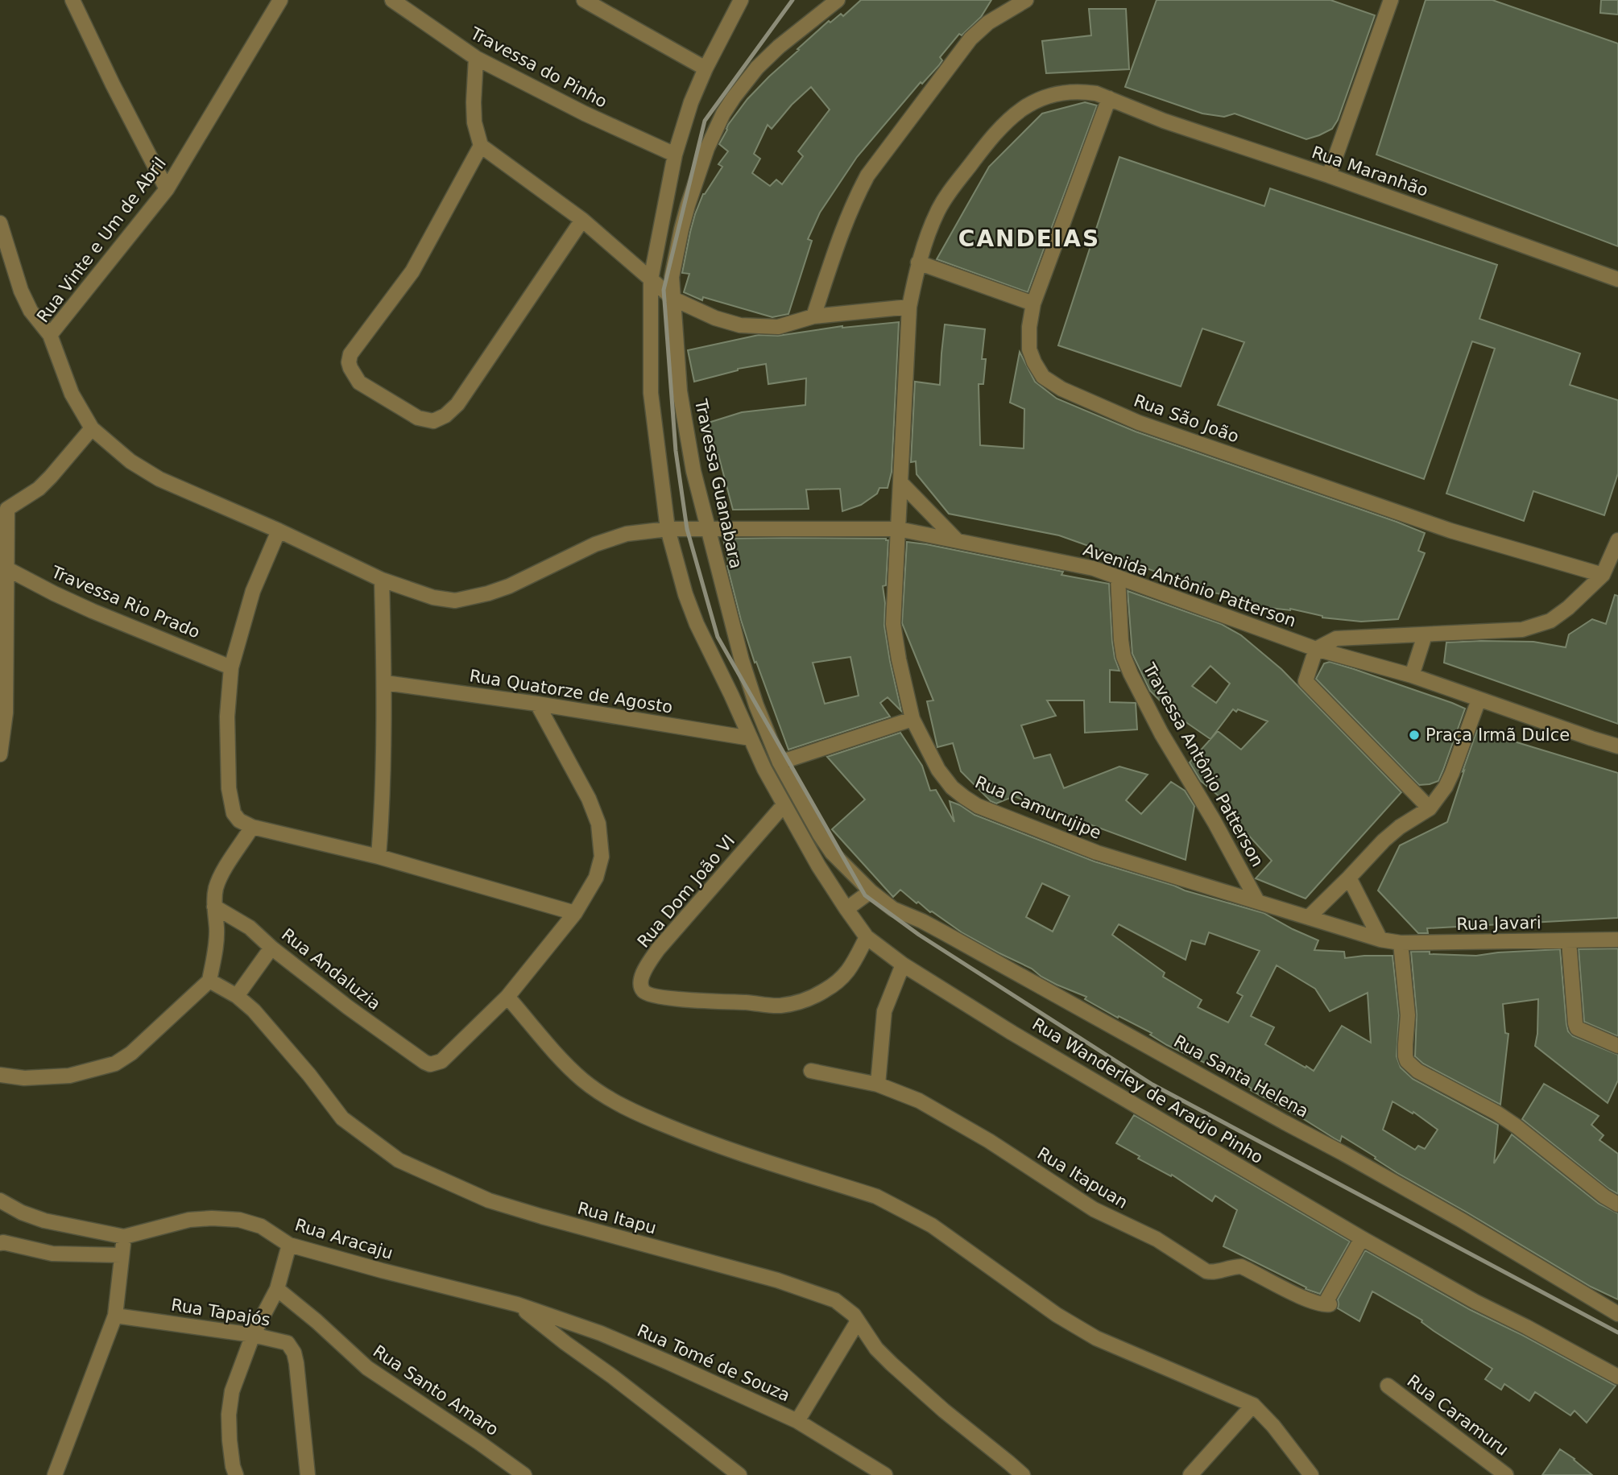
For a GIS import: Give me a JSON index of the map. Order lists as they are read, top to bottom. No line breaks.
{"streets":{"street":["Travessa do Pinho","Rua Maranhão","Rua Vinte e Um de Abril","Rua São João","Travessa Guanabara","Avenida Antônio Patterson","Travessa Rio Prado","Rua Quatorze de Agosto","Travessa Antônio Patterson","Rua Camurujipe","Rua Dom João VI","Rua Javari","Rua Andaluzia","Rua Santa Helena","Rua Wanderley de Araújo Pinho","Rua Itapuan","Rua Itapu","Rua Aracaju","Rua Tapajós","Rua Tomé de Souza","Rua Santo Amaro","Rua Caramuru"]},"crossings":[["Travessa do Pinho","Rua Wanderley de Araújo Pinho"],["Rua Maranhão","Rua São João"],["Rua Vinte e Um de Abril","Avenida Antônio Patterson"],["Rua Vinte e Um de Abril","Rua Wanderley de Araújo Pinho"],["Travessa Guanabara","Avenida Antônio Patterson"],["Travessa Guanabara","Rua Santa Helena"],["Avenida Antônio Patterson","Travessa Antônio Patterson"],["Avenida Antônio Patterson","Rua Camurujipe"],["Avenida Antônio Patterson","Rua Wanderley de Araújo Pinho"],["Rua Quatorze de Agosto","Rua Wanderley de Araújo Pinho"],["Travessa Antônio Patterson","Rua Camurujipe"],["Rua Camurujipe","Rua Javari"],["Rua Dom João VI","Rua Wanderley de Araújo Pinho"],["Rua Wanderley de Araújo Pinho","Rua Itapuan"],["Rua Aracaju","Rua Tomé de Souza"]],"districts":["CANDEIAS"],"places":["Praça Irmã Dulce"]}
